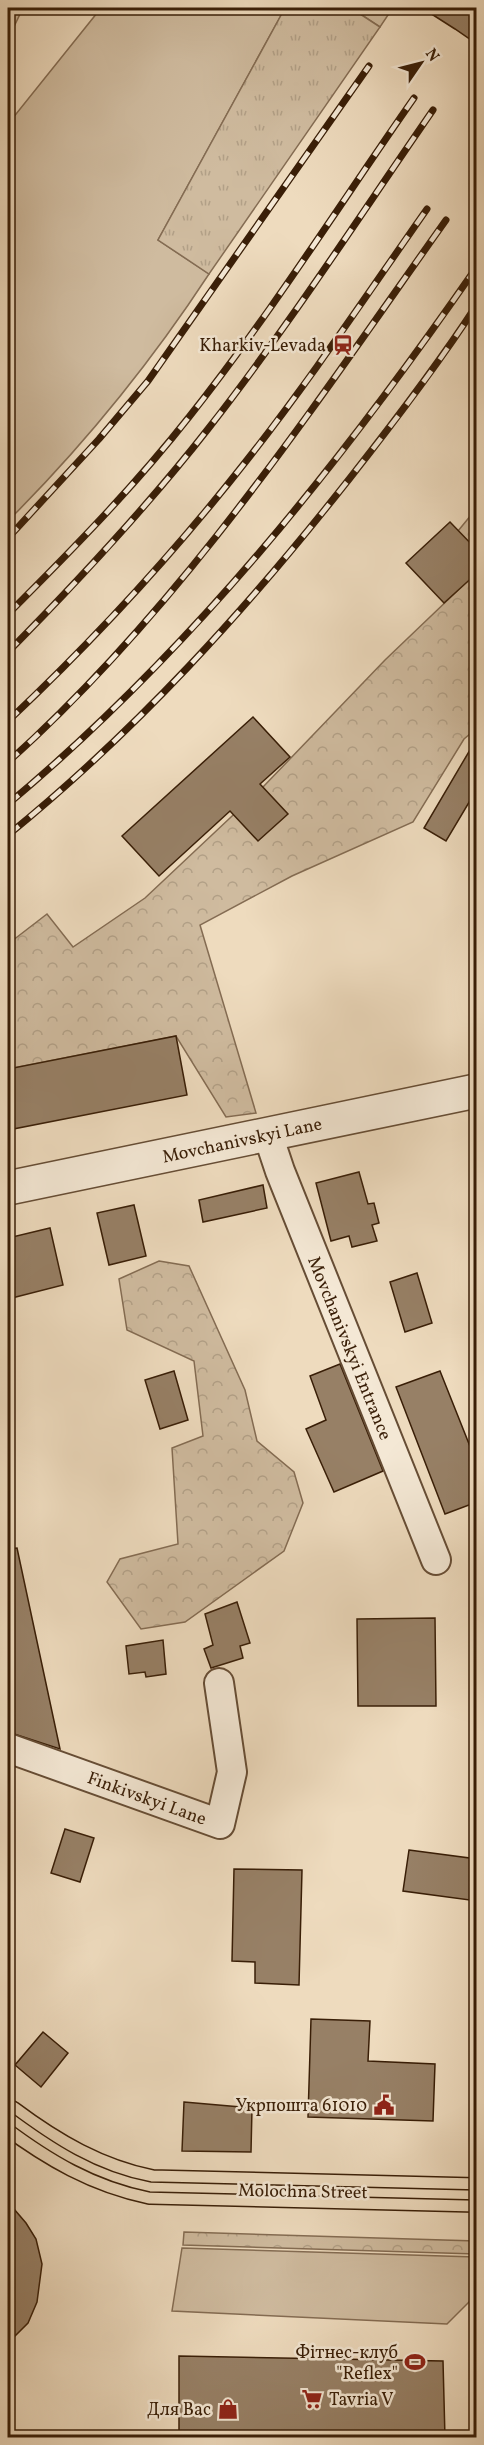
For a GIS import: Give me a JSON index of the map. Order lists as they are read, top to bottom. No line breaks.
{"streets":{"main road":["Molochna Street"],"street":["Movchanivskyi Lane","Movchanivskyi Entrance","Finkivskyi Lane"]},"crossings":[["Movchanivskyi Lane","Movchanivskyi Entrance"]],"places":{"station":["Kharkiv-Levada"],"public building":["Укрпошта 61010"],"sports":["Фітнес-клуб \"Reflex\""],"supermarket":["Tavria V"],"shop":["Для Вас"]},"north":"top right"}
